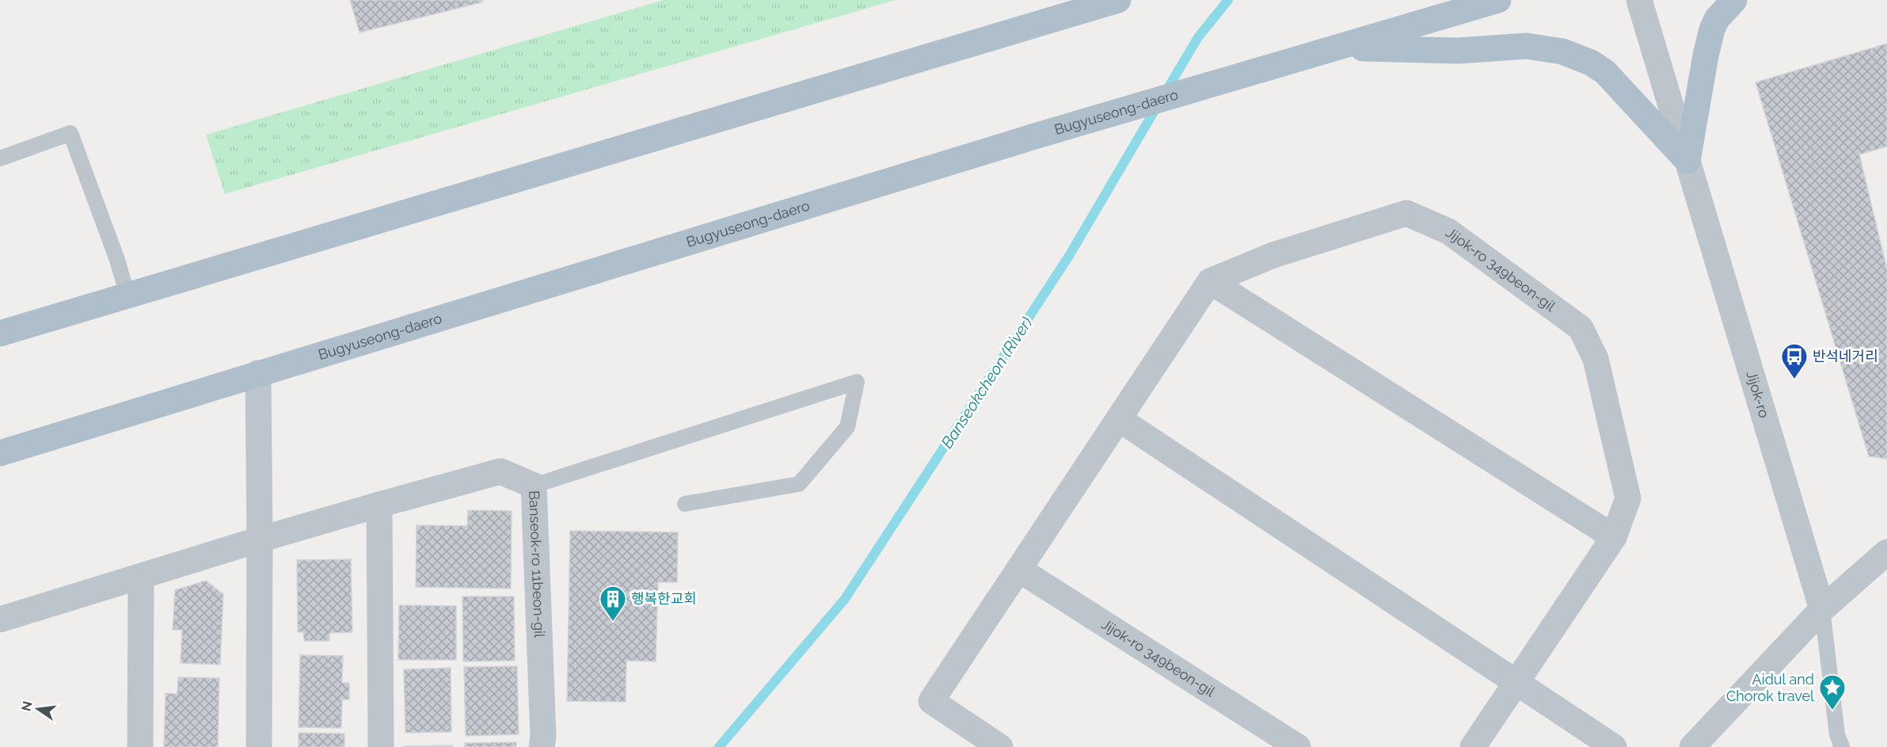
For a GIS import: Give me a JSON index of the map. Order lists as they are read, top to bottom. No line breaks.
{"streets":{"main road":["Bugyuseong-daero"],"street":["Jijok-ro 349beon-gil","Jijok-ro","Banseok-ro 11beon-gil"]},"water":["Banseokcheon (River)"],"places":{"bus stop":["반석네거리"],"building":["행복한교회"],"place":["Aidul and Chorok travel"]},"north":"left"}
